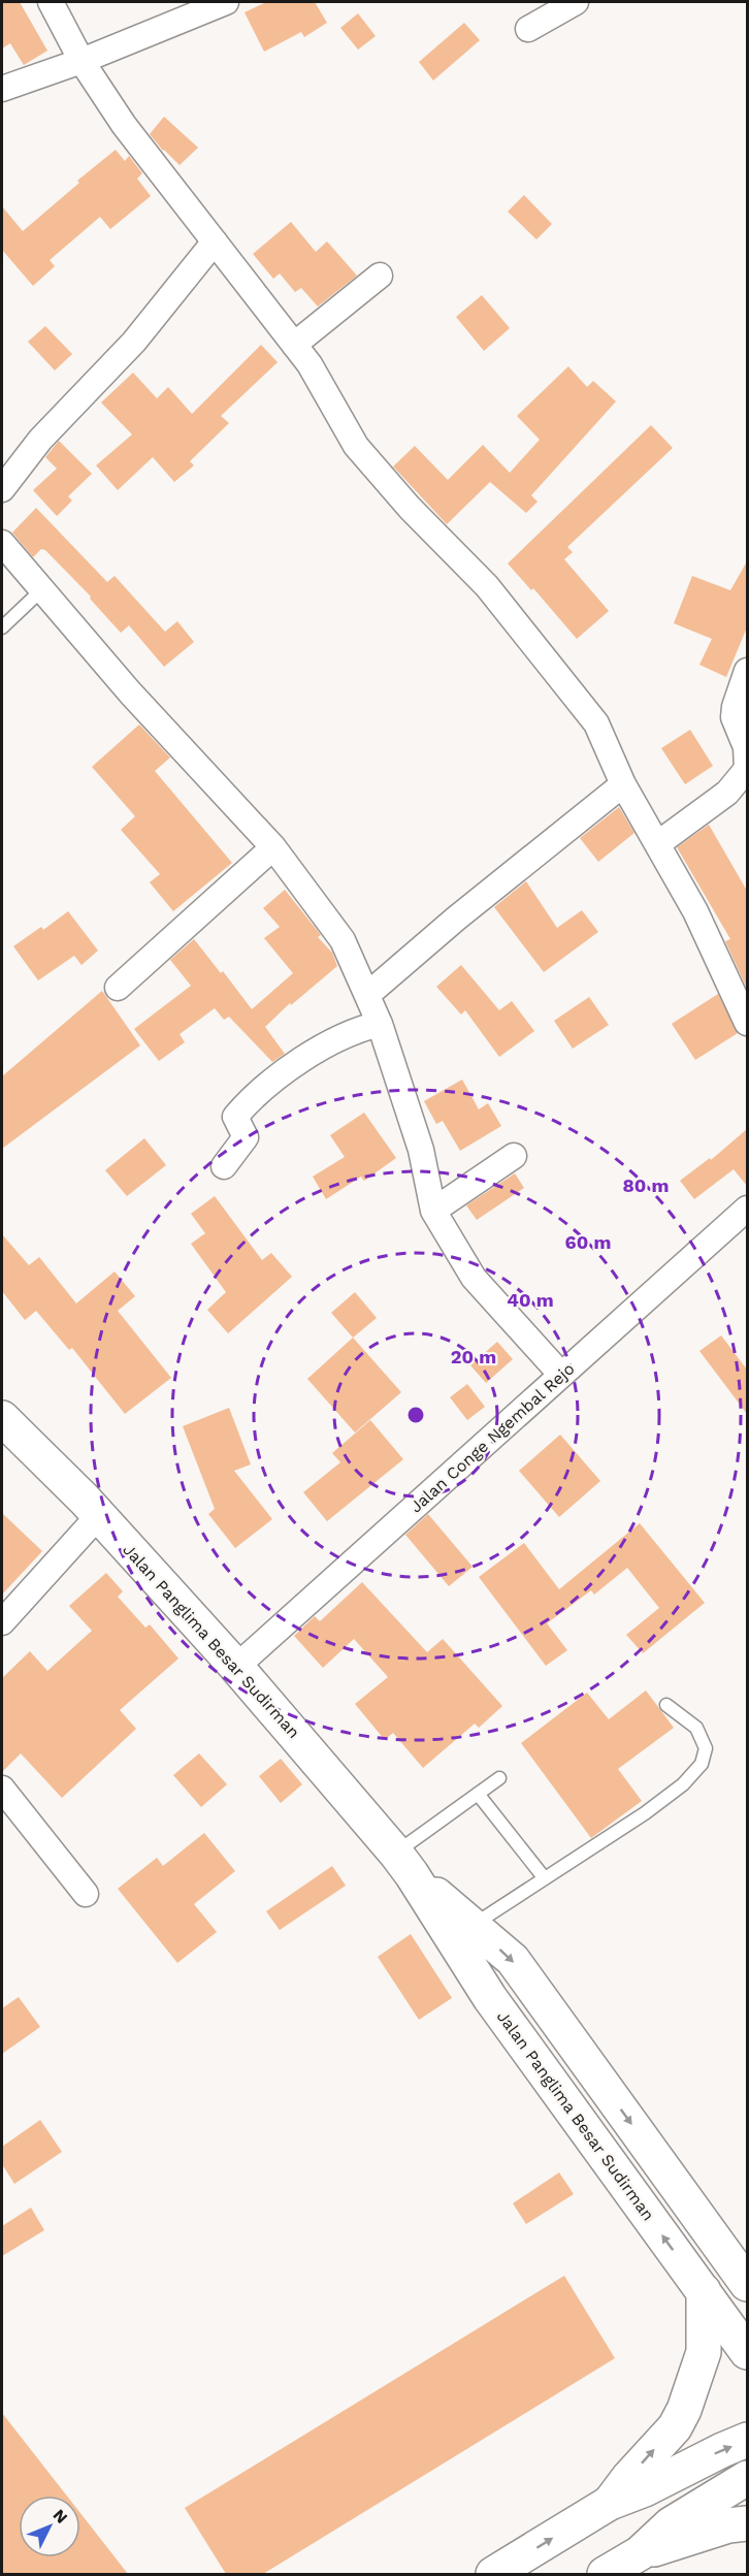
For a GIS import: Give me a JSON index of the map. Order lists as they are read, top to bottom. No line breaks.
{"streets":{"main road":["Jalan Panglima Besar Sudirman"],"street":["Jalan Conge Ngembal Rejo"]},"crossings":[["Jalan Conge Ngembal Rejo","Jalan Panglima Besar Sudirman"]],"north":"top right","rings":["80 m","60 m","40 m","20 m"]}
